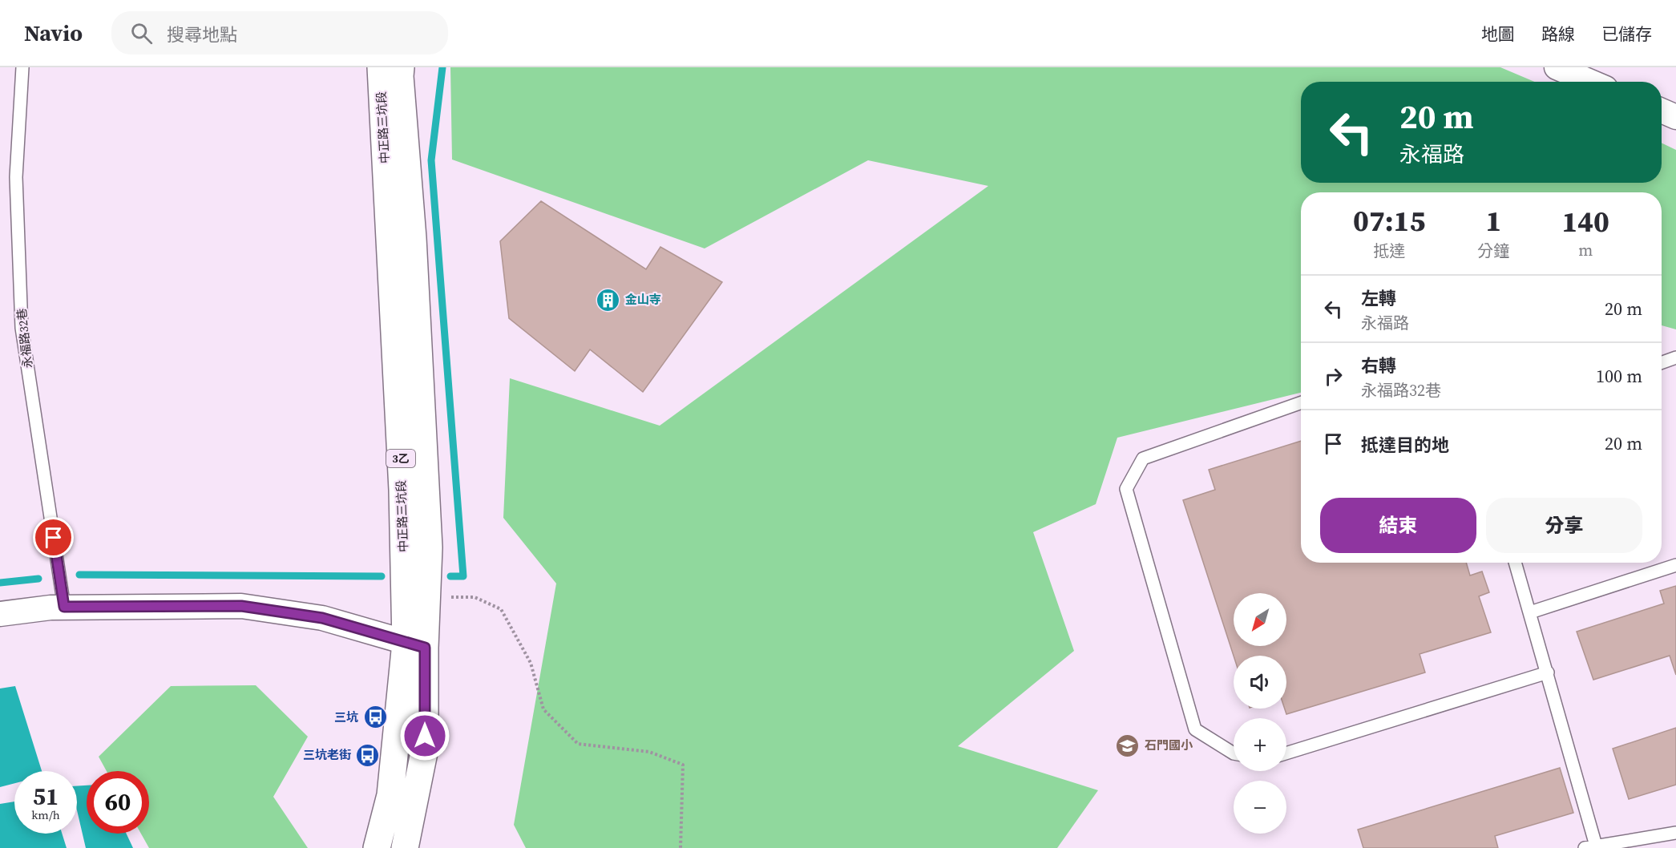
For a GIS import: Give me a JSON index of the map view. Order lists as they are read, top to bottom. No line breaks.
{"streets":{"main road":["中正路三坑段","3乙"],"lane":["永福路32巷"]},"places":{"building":["金山寺"],"bus stop":["三坑","三坑老街"],"school or university":["石門國小"]},"north":"bottom left","page":{"header":"Navio","search":"搜尋地點","nav":["地圖","路線","已儲存"],"turn":["20 m","永福路"],"eta":["07:15","抵達","1","分鐘","140","m"],"list":[{"name":"左轉","note":"永福路","value":"20 m"},{"name":"右轉","note":"永福路32巷","value":"100 m"},{"name":"抵達目的地","value":"20 m"}],"buttons":["結束","分享"],"map_buttons":["+","−"],"speed":"51 km/h","limit":"60"}}
